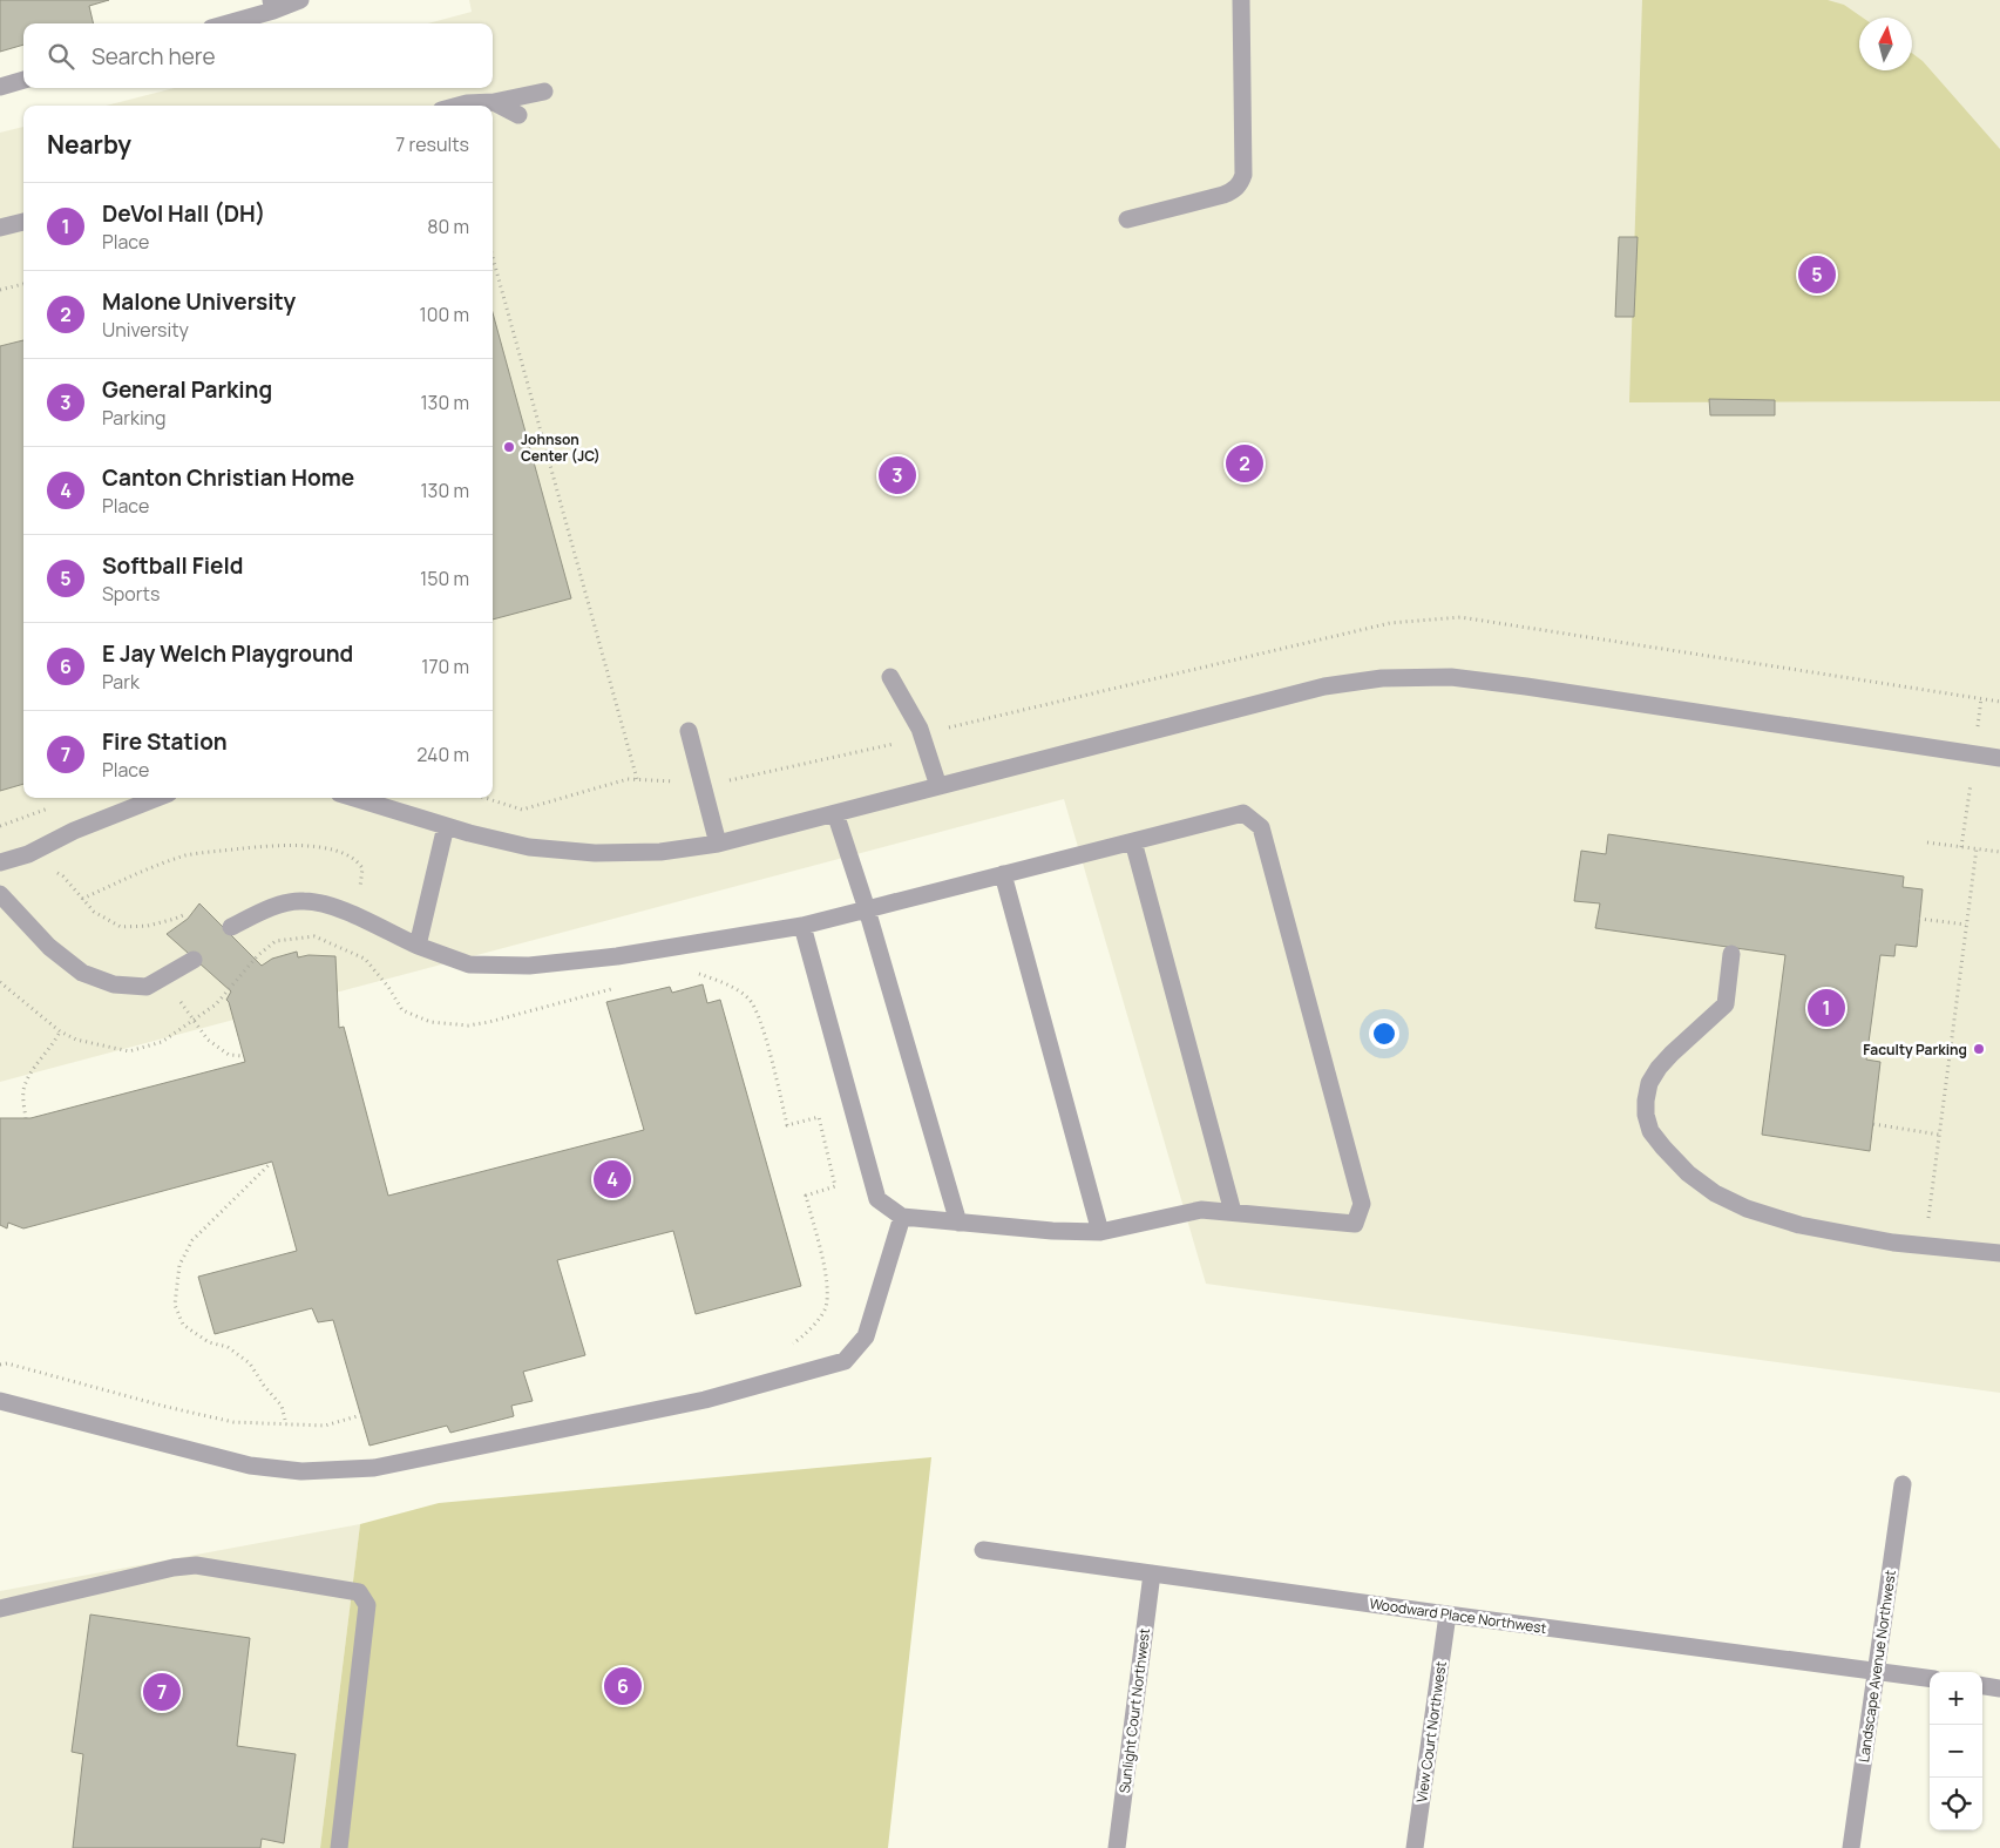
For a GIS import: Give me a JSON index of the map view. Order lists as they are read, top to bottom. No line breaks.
{"streets":{"street":["Woodward Place Northwest","Landscape Avenue Northwest","Sunlight Court Northwest","View Court Northwest"]},"crossings":[["Woodward Place Northwest","Landscape Avenue Northwest"],["Woodward Place Northwest","Sunlight Court Northwest"],["Woodward Place Northwest","View Court Northwest"]],"places":["Johnson Center (JC)","Faculty Parking"],"north":"top","page":{"search":"Search here","heading":["Nearby","7 results"],"list":[{"mark":"1","name":"DeVol Hall (DH)","note":"Place","value":"80 m"},{"mark":"2","name":"Malone University","note":"University","value":"100 m"},{"mark":"3","name":"General Parking","note":"Parking","value":"130 m"},{"mark":"4","name":"Canton Christian Home","note":"Place","value":"130 m"},{"mark":"5","name":"Softball Field","note":"Sports","value":"150 m"},{"mark":"6","name":"E Jay Welch Playground","note":"Park","value":"170 m"},{"mark":"7","name":"Fire Station","note":"Place","value":"240 m"}],"pins":["5","2","3","1","4","6","7"],"map_buttons":["+","−"]}}
